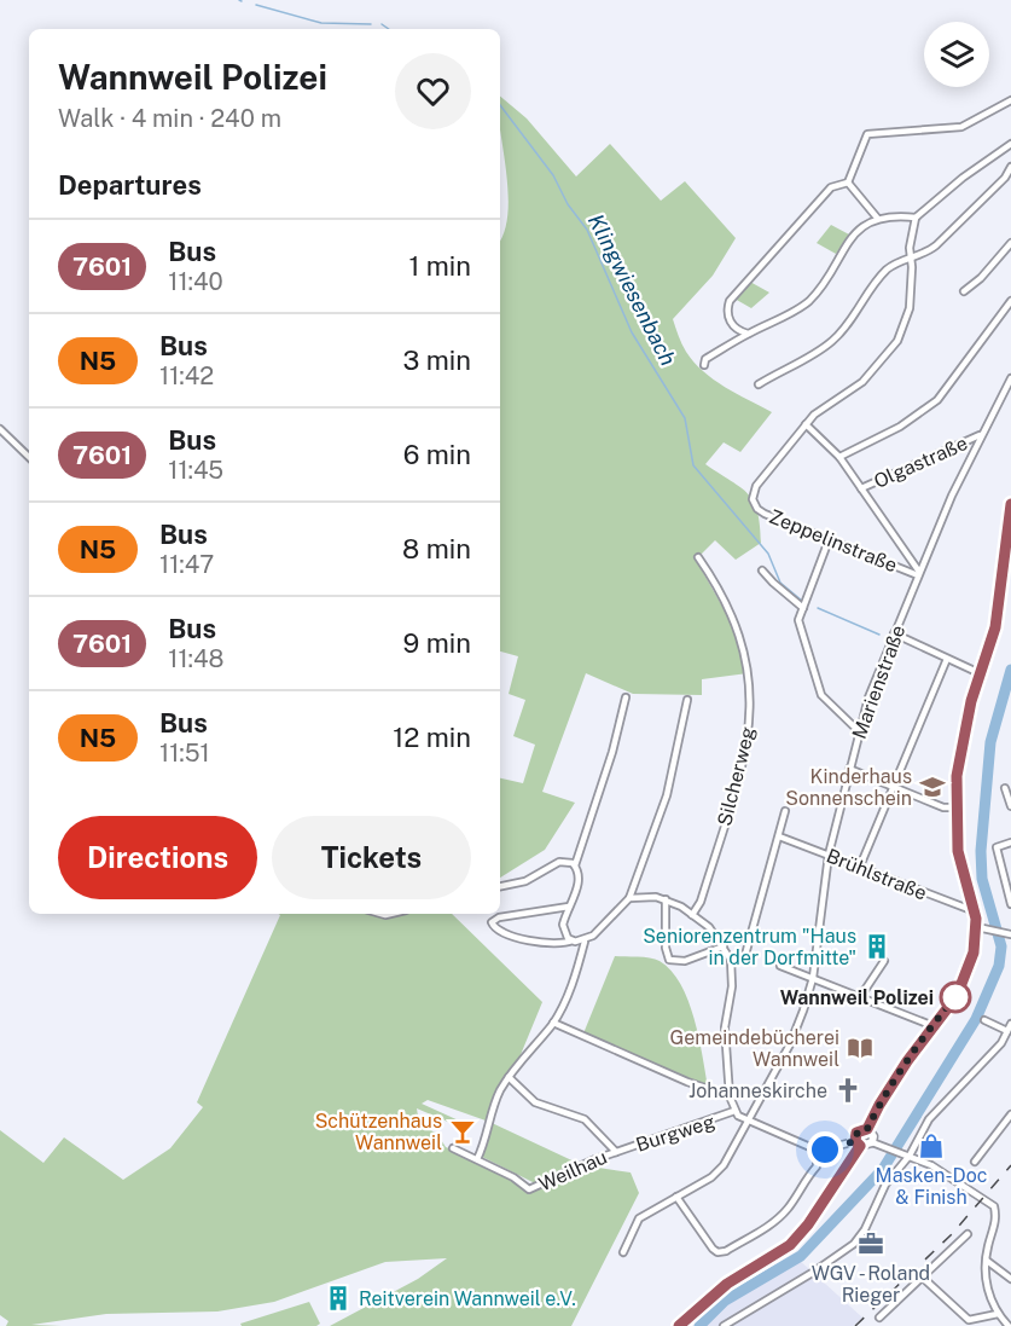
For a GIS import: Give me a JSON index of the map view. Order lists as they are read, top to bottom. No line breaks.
{"streets":{"street":["Olgastraße","Zeppelinstraße","Marienstraße","Silcherweg","Brühlstraße","Burgweg","Weilhau"]},"crossings":[["Olgastraße","Marienstraße"],["Zeppelinstraße","Marienstraße"],["Marienstraße","Brühlstraße"],["Burgweg","Weilhau"]],"water":["Klingwiesenbach"],"places":{"school or university":["Kinderhaus Sonnenschein"],"building":["Seniorenzentrum \"Haus in der Dorfmitte\"","Reitverein Wannweil e.V."],"other":["Wannweil Polizei"],"library":["Gemeindebücherei Wannweil"],"church":["Johanneskirche"],"bar":["Schützenhaus Wannweil"],"shop":["Masken-Doc & Finish"],"office":["WGV - Roland Rieger"]},"lines":["bus line 7601"],"page":{"heading":[["Wannweil Polizei","Walk · 4 min · 240 m"],"Departures"],"list":[{"mark":"7601","name":"Bus","note":"11:40","value":"1 min"},{"mark":"N5","name":"Bus","note":"11:42","value":"3 min"},{"mark":"7601","name":"Bus","note":"11:45","value":"6 min"},{"mark":"N5","name":"Bus","note":"11:47","value":"8 min"},{"mark":"7601","name":"Bus","note":"11:48","value":"9 min"},{"mark":"N5","name":"Bus","note":"11:51","value":"12 min"}],"buttons":["Directions","Tickets"]}}
